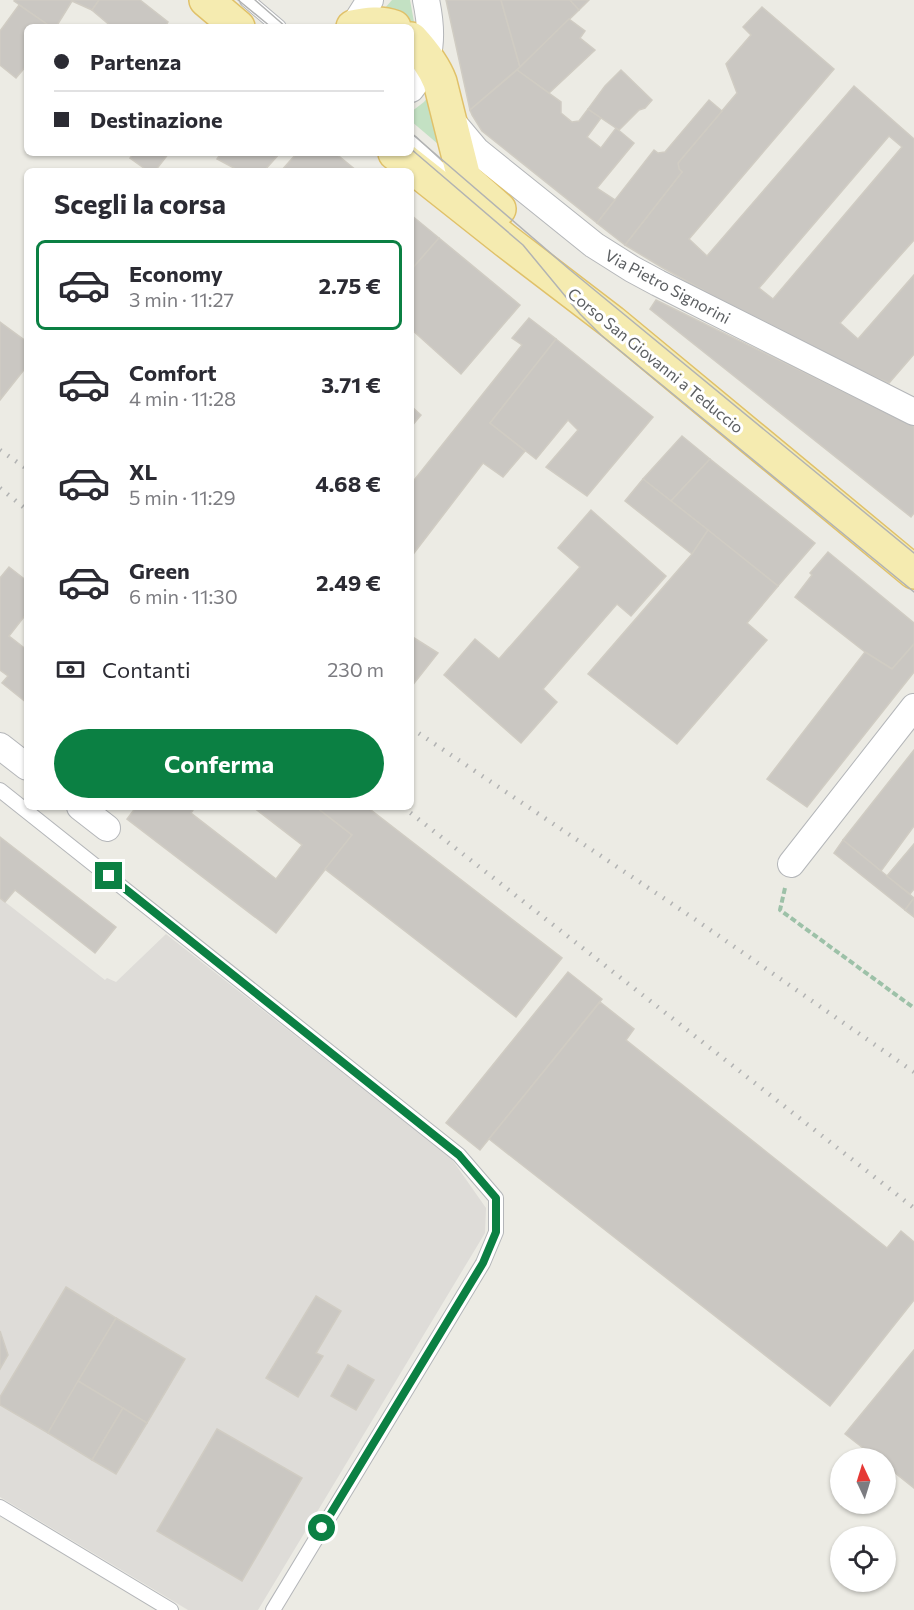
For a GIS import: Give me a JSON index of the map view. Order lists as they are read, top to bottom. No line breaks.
{"streets":{"main road":["Corso San Giovanni a Teduccio"],"street":["Via Pietro Signorini"]},"north":"top","page":{"banner":["Partenza","Destinazione"],"heading":"Scegli la corsa","list":[{"name":"Economy","note":"3 min · 11:27","value":"2.75 €"},{"name":"Comfort","note":"4 min · 11:28","value":"3.71 €"},{"name":"XL","note":"5 min · 11:29","value":"4.68 €"},{"name":"Green","note":"6 min · 11:30","value":"2.49 €"}],"pay":["Contanti","230 m"],"buttons":"Conferma"}}
